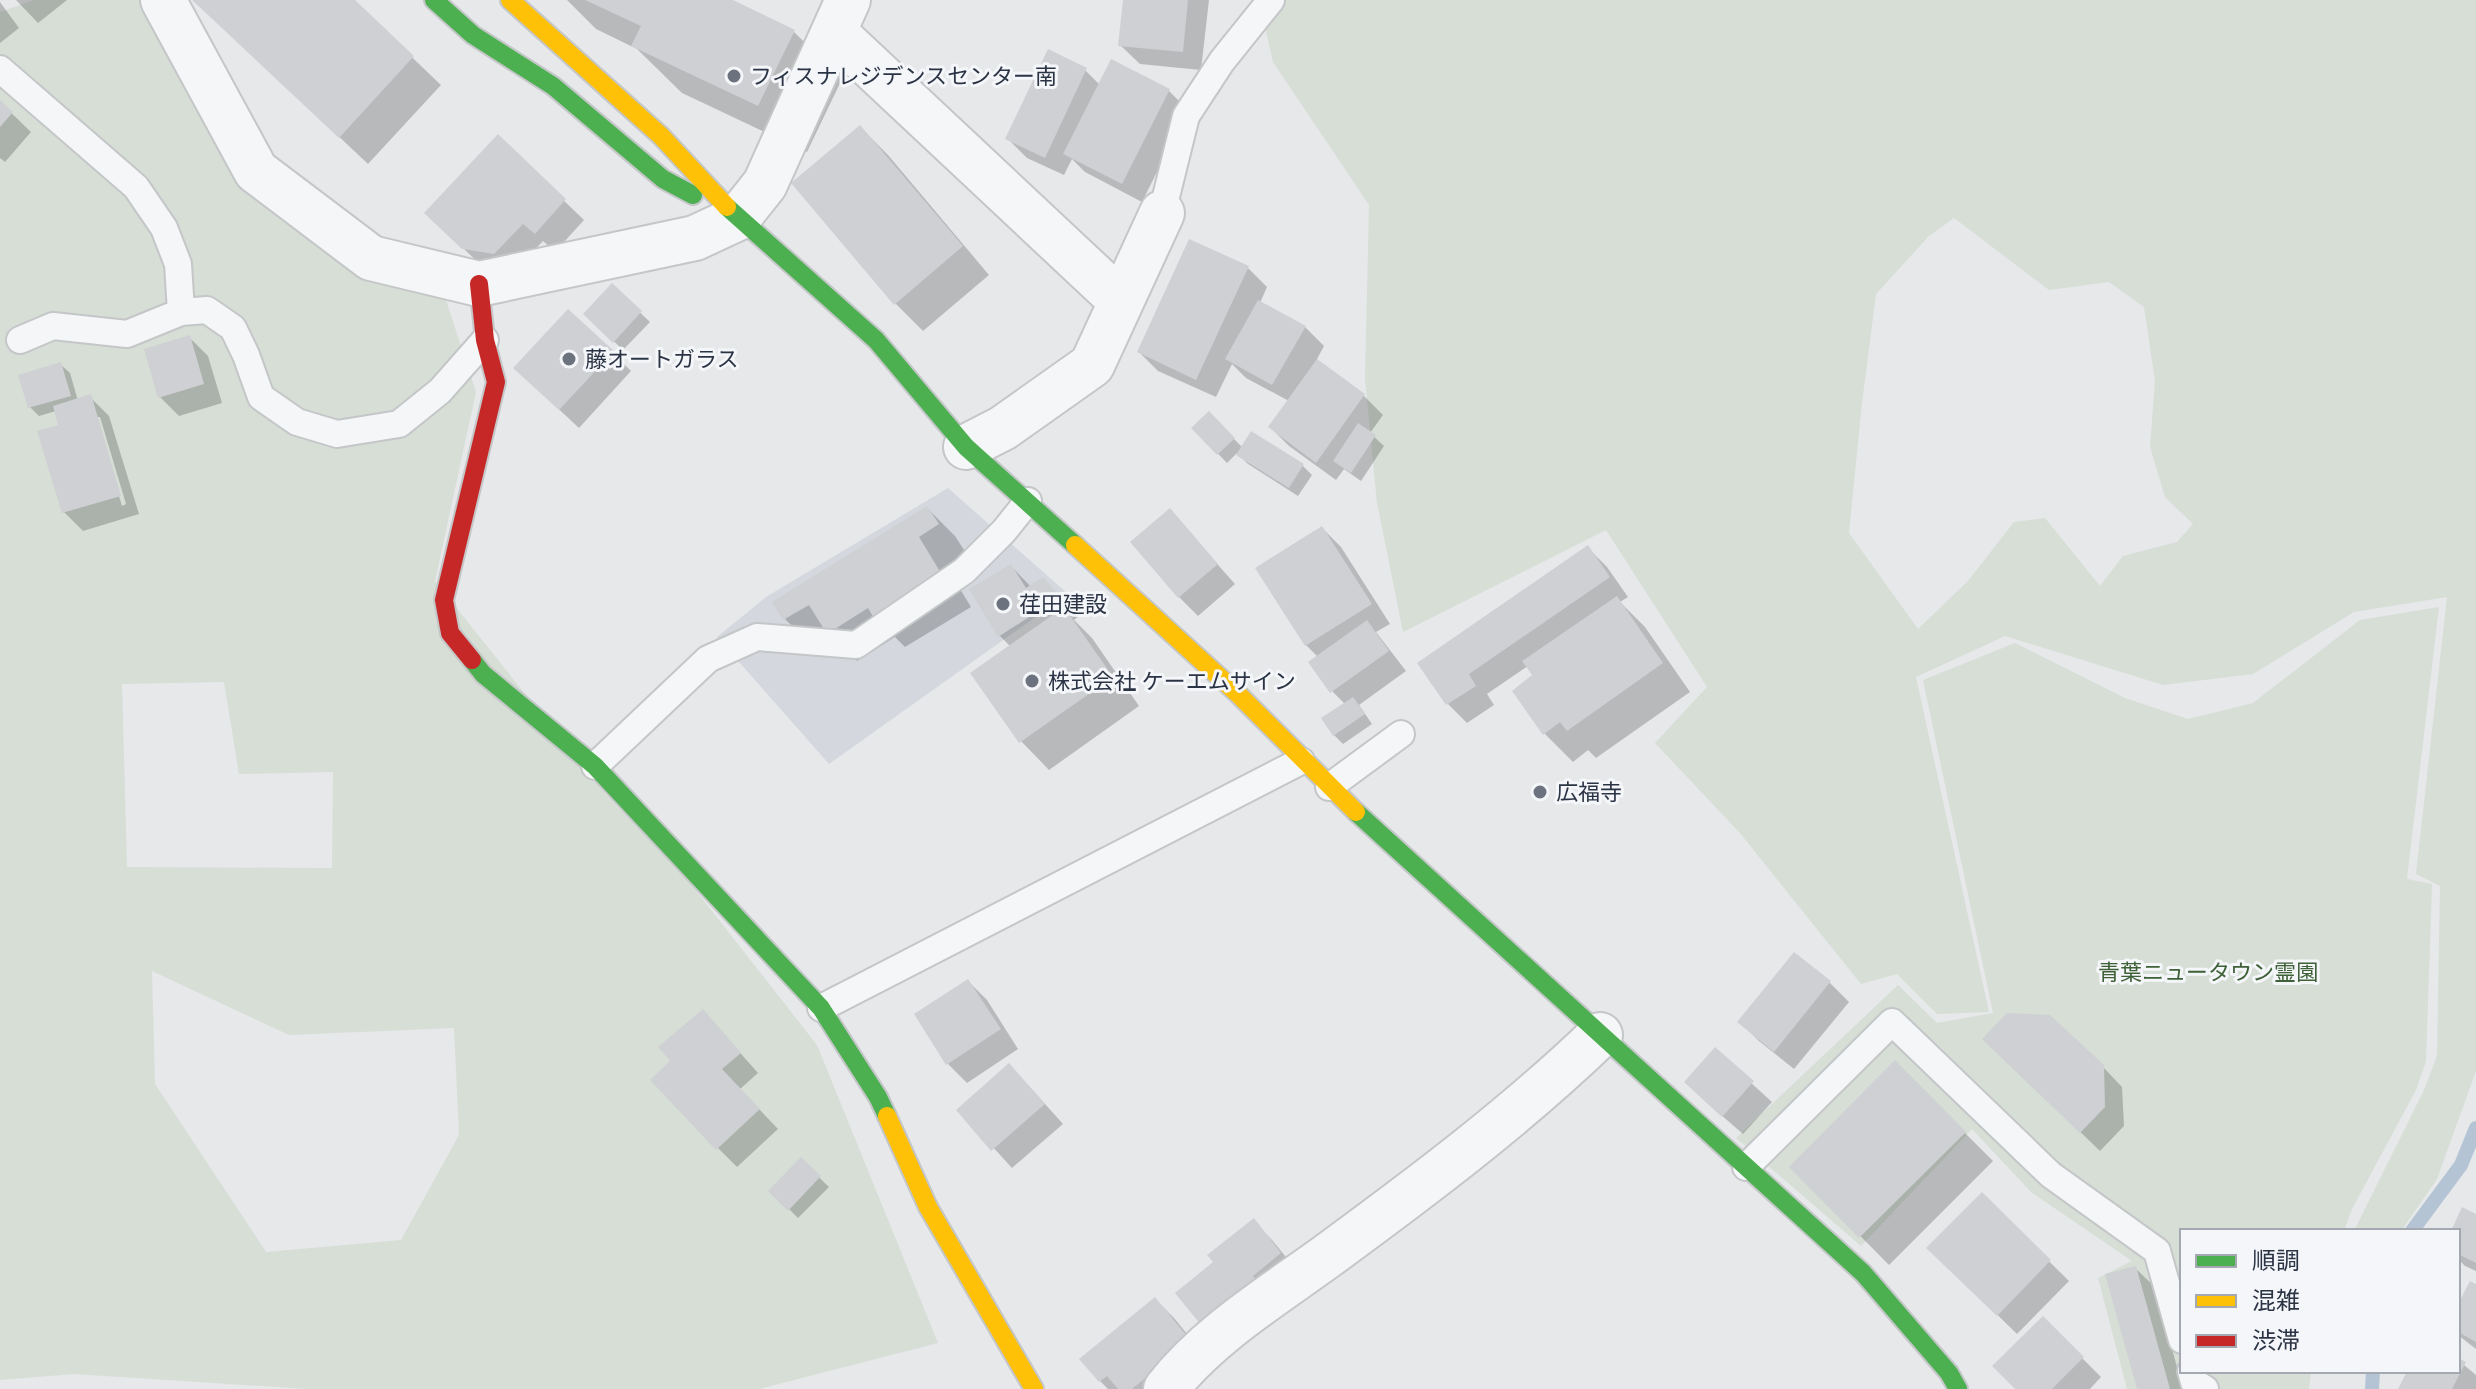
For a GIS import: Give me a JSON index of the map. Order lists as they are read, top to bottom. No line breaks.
{"parks":["青葉ニュータウン霊園"],"places":["フィスナレジデンスセンター南","藤オートガラス","荏田建設","株式会社 ケーエムサイン","広福寺"],"legend":["順調","混雑","渋滞"]}
